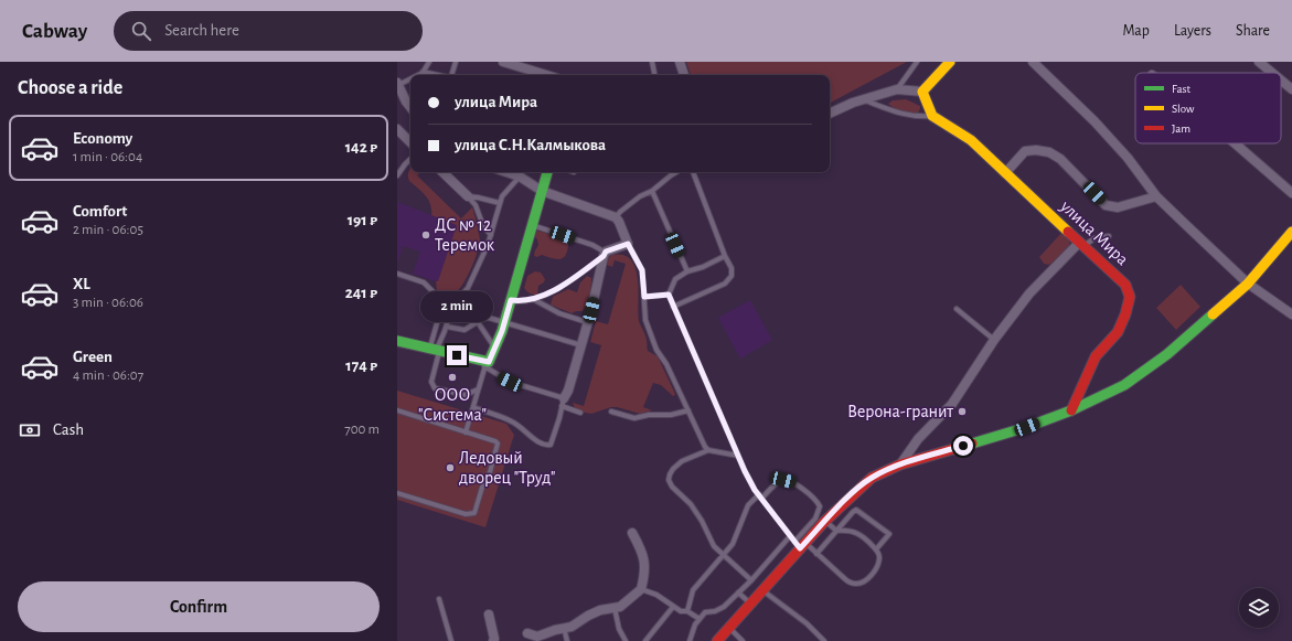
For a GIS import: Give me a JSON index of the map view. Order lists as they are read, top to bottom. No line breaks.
{"streets":{"street":["улица Мира"]},"places":["ДС № 12 Теремок","ООО \"Система\"","Верона-гранит","Ледовый дворец \"Труд\""],"legend":["Fast","Slow","Jam"],"page":{"header":"Cabway","search":"Search here","nav":["Map","Layers","Share"],"heading":"Choose a ride","banner":["улица Мира","улица С.Н.Калмыкова"],"list":[{"name":"Economy","note":"1 min · 06:04","value":"142 ₽"},{"name":"Comfort","note":"2 min · 06:05","value":"191 ₽"},{"name":"XL","note":"3 min · 06:06","value":"241 ₽"},{"name":"Green","note":"4 min · 06:07","value":"174 ₽"}],"bubble":"2 min","pay":["Cash","700 m"],"buttons":"Confirm"}}
